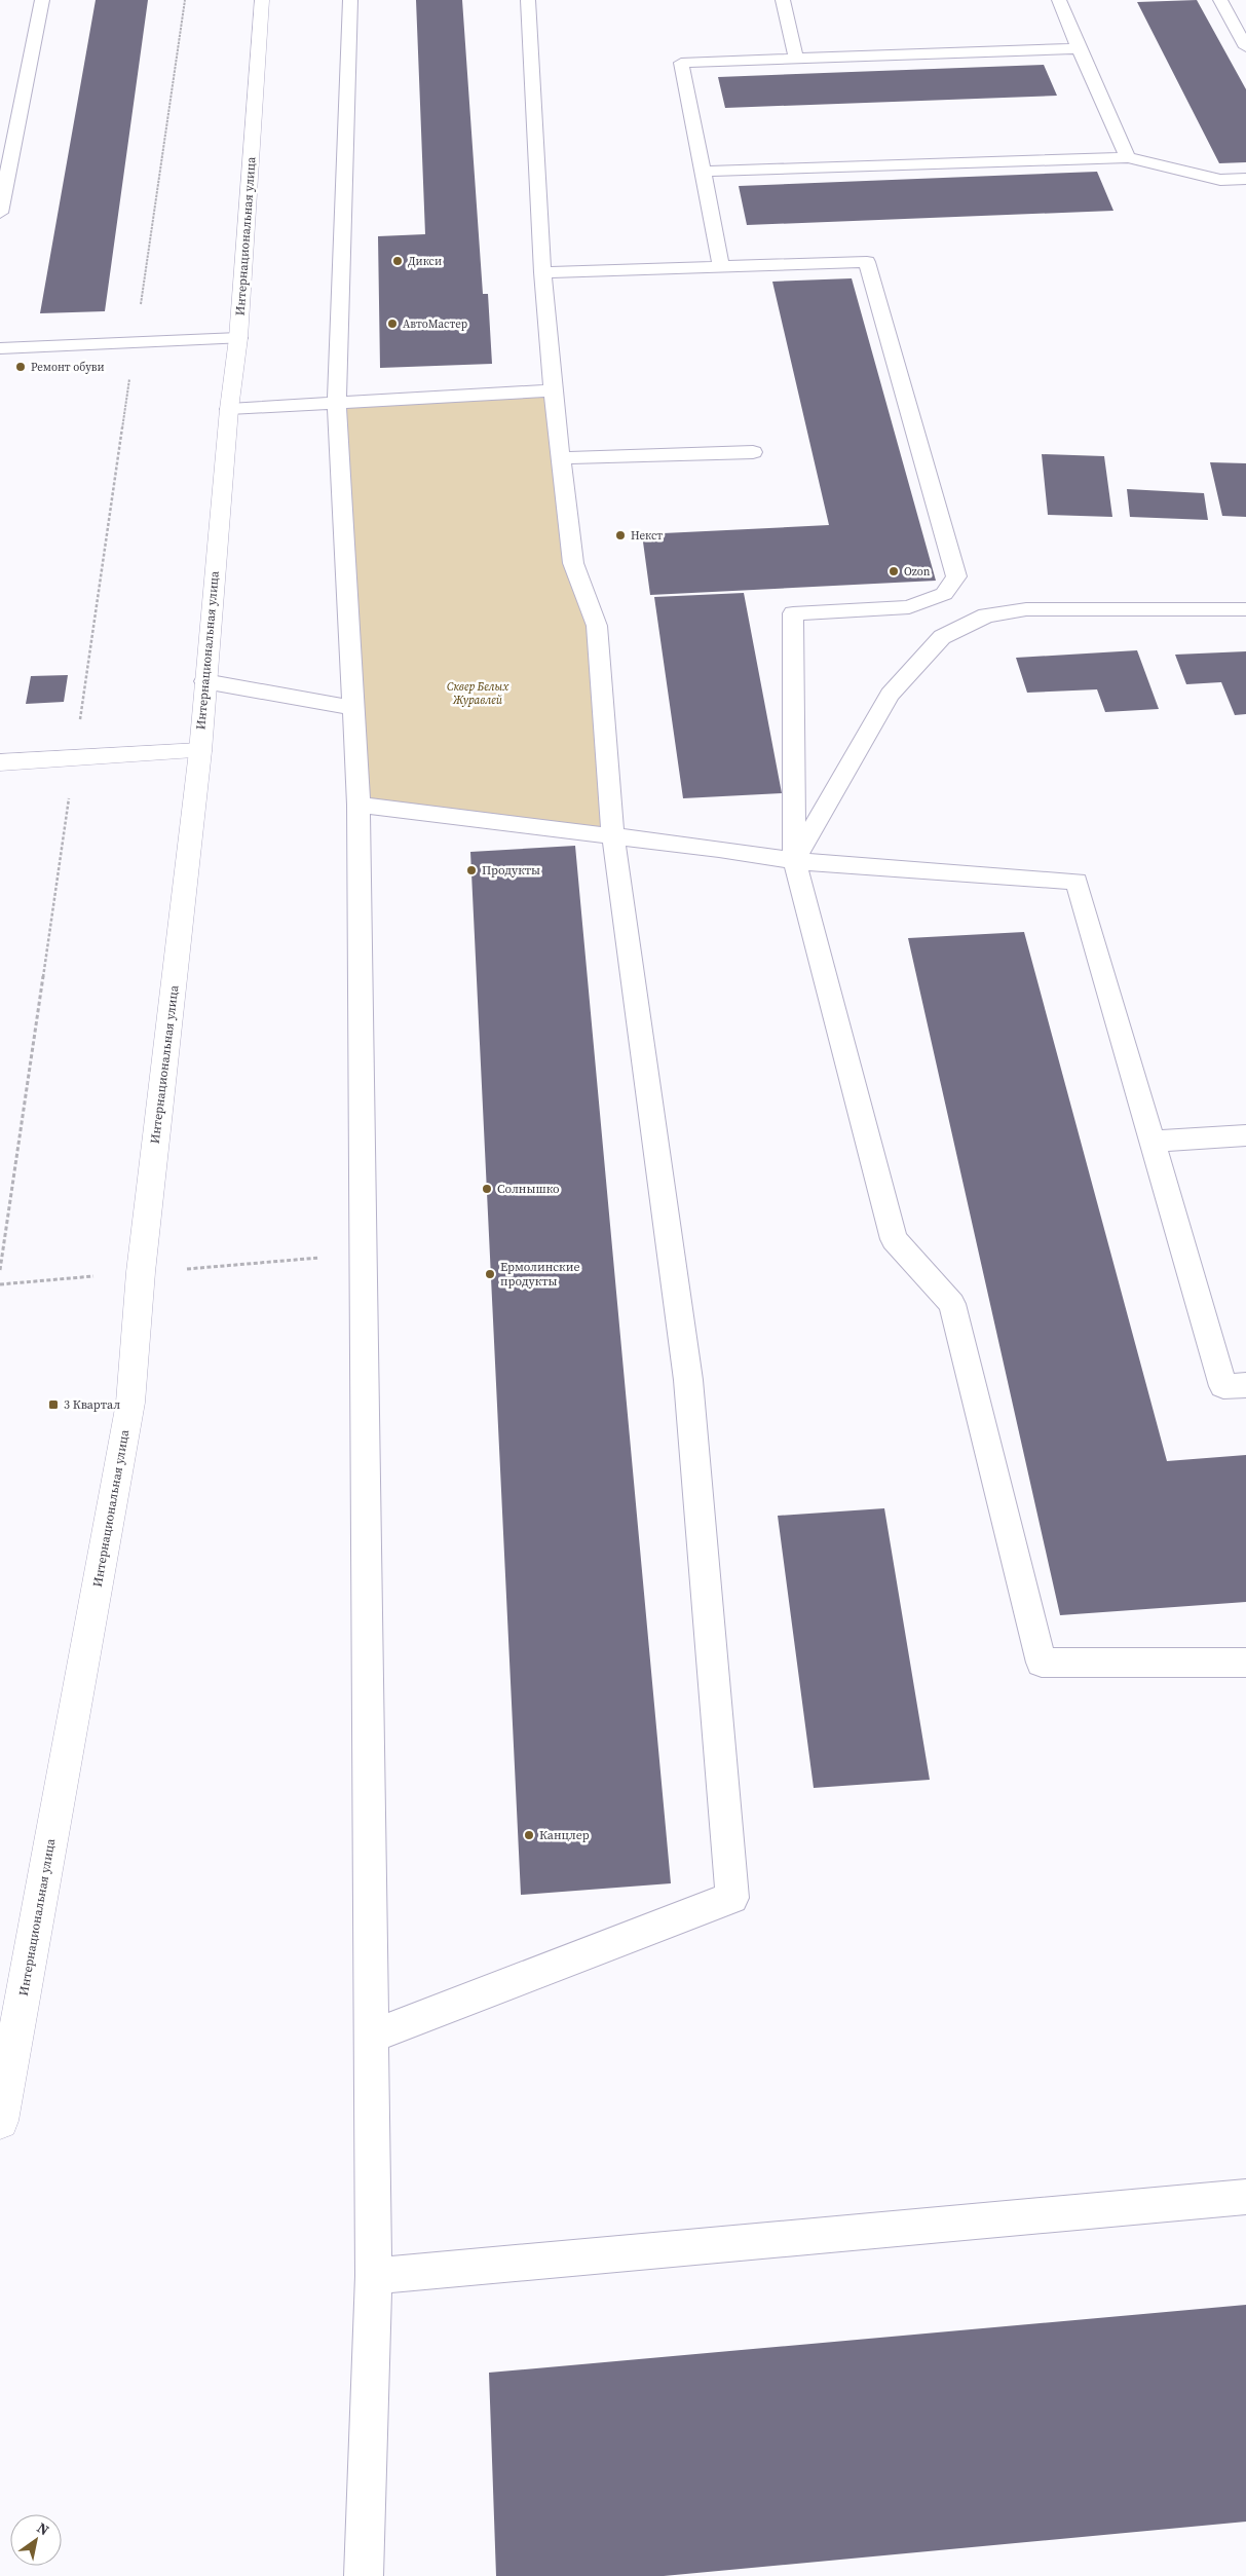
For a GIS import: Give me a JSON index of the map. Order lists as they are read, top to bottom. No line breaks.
{"streets":{"main road":["Интернациональная улица"]},"parks":["Сквер Белых Журавлей"],"places":{"other":["Дикси","АвтоМастер","Ремонт обуви","Некст","Ozon","Продукты","Солнышко","Ермолинские продукты","Канцлер"],"transit":["3 Квартал"]},"north":"top right"}
